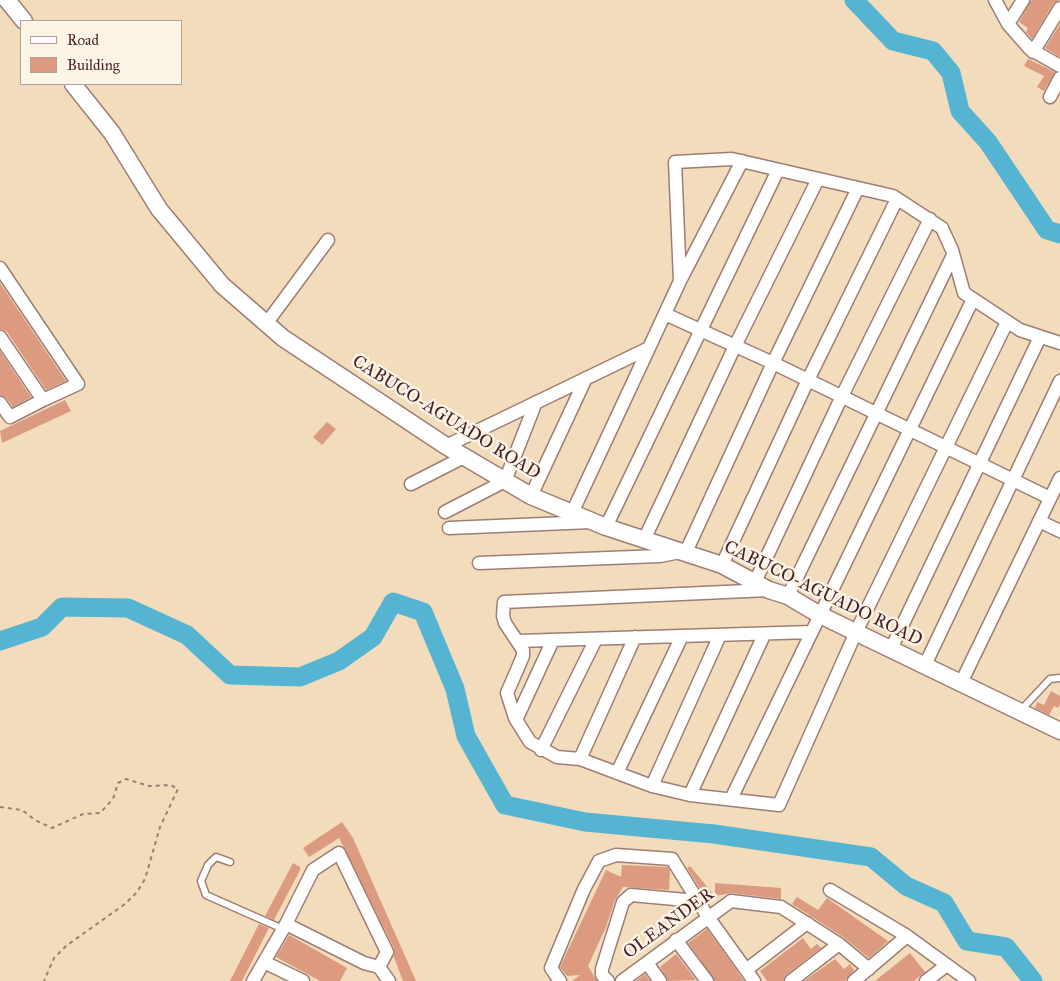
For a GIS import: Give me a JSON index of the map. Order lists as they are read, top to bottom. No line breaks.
{"streets":{"street":["CABUCO-AGUADO ROAD","OLEANDER"]},"legend":["Road","Building"]}
